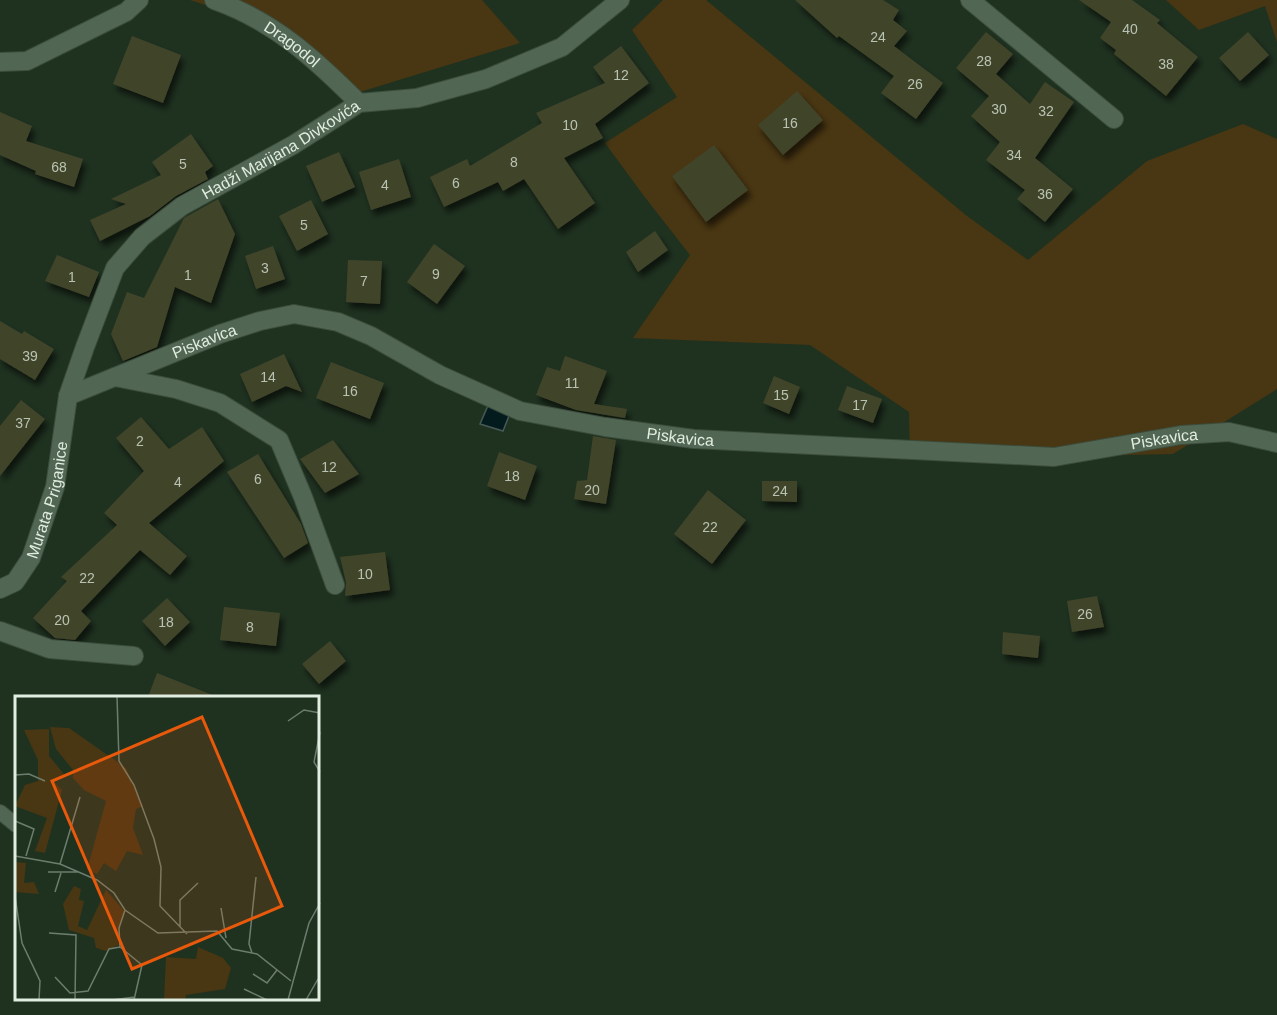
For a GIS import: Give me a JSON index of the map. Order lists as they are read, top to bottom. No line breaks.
{"streets":{"street":["Dragodol","Hadži Marijana Divkovića","Piskavica","Murata Priganice"]},"crossings":[["Dragodol","Hadži Marijana Divkovića"],["Hadži Marijana Divkovića","Piskavica"],["Hadži Marijana Divkovića","Murata Priganice"],["Piskavica","Murata Priganice"]],"house_numbers":["40","24","28","38","12","26","30","32","16","10","34","8","5","68","6","4","36","5","3","9","1","1","7","39","14","11","16","15","17","37","2","12","18","6","4","20","24","22","10","22","26","20","18","8"]}
